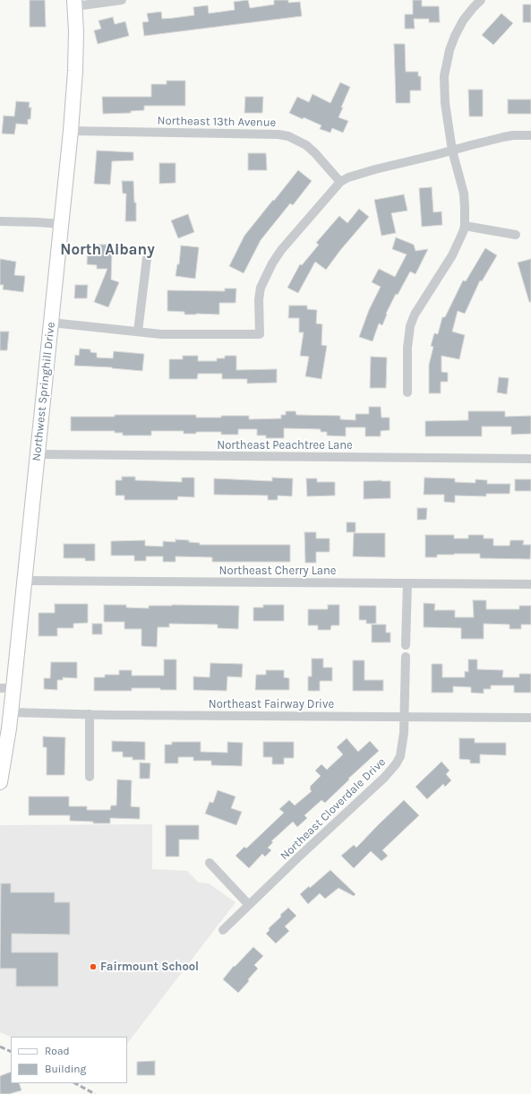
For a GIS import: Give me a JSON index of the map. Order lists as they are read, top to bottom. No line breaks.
{"streets":{"main road":["Northwest Springhill Drive"],"street":["Northeast 13th Avenue","Northeast Peachtree Lane","Northeast Cherry Lane","Northeast Fairway Drive","Northeast Cloverdale Drive"]},"crossings":[["Northeast 13th Avenue","Northwest Springhill Drive"],["Northwest Springhill Drive","Northeast Peachtree Lane"],["Northwest Springhill Drive","Northeast Cherry Lane"],["Northwest Springhill Drive","Northeast Fairway Drive"],["Northeast Fairway Drive","Northeast Cloverdale Drive"]],"districts":["North Albany"],"places":["Fairmount School"],"legend":["Road","Building"]}
